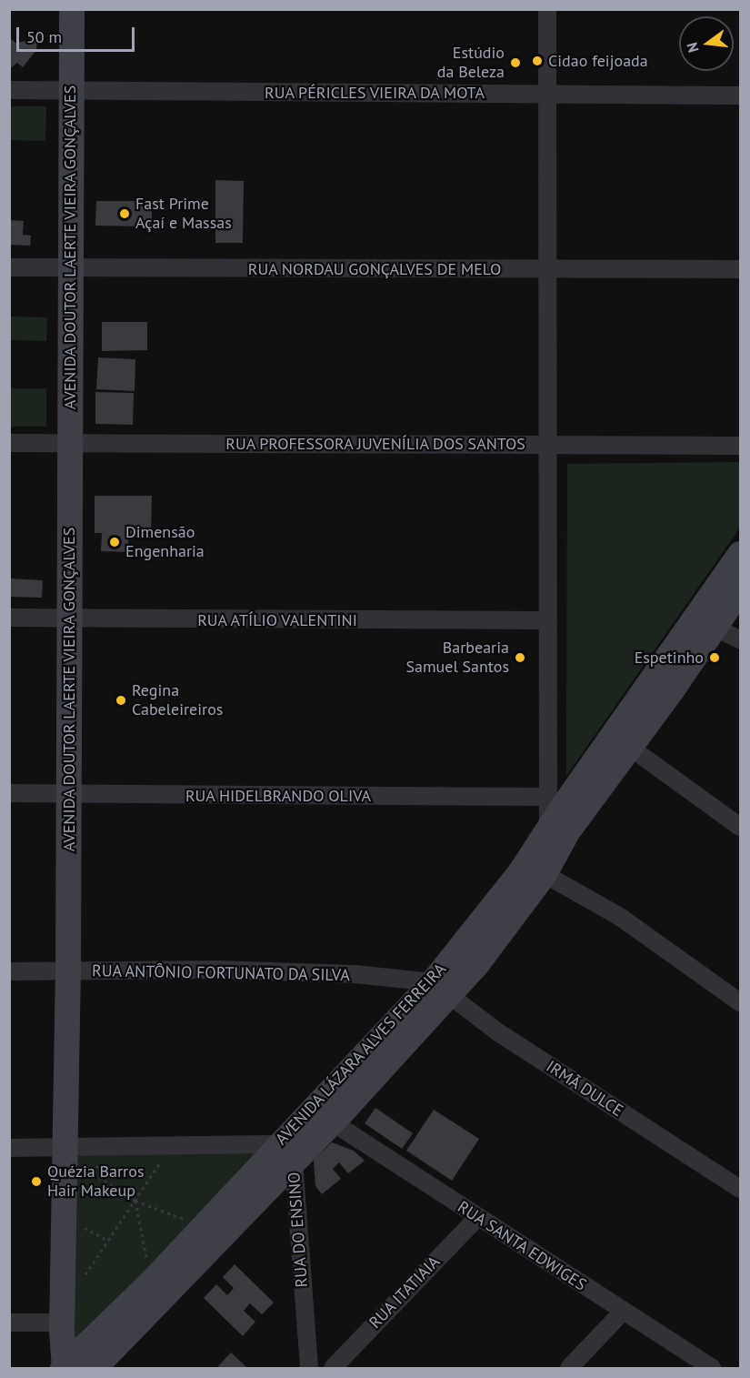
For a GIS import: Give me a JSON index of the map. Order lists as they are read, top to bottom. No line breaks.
{"streets":{"main road":["AVENIDA DOUTOR LAERTE VIEIRA GONÇALVES","AVENIDA LÁZARA ALVES FERREIRA"],"street":["RUA PÉRICLES VIEIRA DA MOTA","RUA NORDAU GONÇALVES DE MELO","RUA PROFESSORA JUVENÍLIA DOS SANTOS","RUA ATÍLIO VALENTINI","RUA HIDELBRANDO OLIVA","RUA ANTÔNIO FORTUNATO DA SILVA","IRMÃ DULCE","RUA DO ENSINO","RUA SANTA EDWIGES","RUA ITATIAIA"]},"crossings":[["RUA PÉRICLES VIEIRA DA MOTA","AVENIDA DOUTOR LAERTE VIEIRA GONÇALVES"],["AVENIDA DOUTOR LAERTE VIEIRA GONÇALVES","RUA NORDAU GONÇALVES DE MELO"],["AVENIDA DOUTOR LAERTE VIEIRA GONÇALVES","RUA PROFESSORA JUVENÍLIA DOS SANTOS"],["AVENIDA DOUTOR LAERTE VIEIRA GONÇALVES","RUA ATÍLIO VALENTINI"],["AVENIDA DOUTOR LAERTE VIEIRA GONÇALVES","RUA HIDELBRANDO OLIVA"],["AVENIDA DOUTOR LAERTE VIEIRA GONÇALVES","RUA ANTÔNIO FORTUNATO DA SILVA"],["AVENIDA DOUTOR LAERTE VIEIRA GONÇALVES","AVENIDA LÁZARA ALVES FERREIRA"],["RUA ANTÔNIO FORTUNATO DA SILVA","AVENIDA LÁZARA ALVES FERREIRA"],["RUA ANTÔNIO FORTUNATO DA SILVA","IRMÃ DULCE"],["AVENIDA LÁZARA ALVES FERREIRA","IRMÃ DULCE"],["AVENIDA LÁZARA ALVES FERREIRA","RUA DO ENSINO"],["AVENIDA LÁZARA ALVES FERREIRA","RUA SANTA EDWIGES"],["RUA SANTA EDWIGES","RUA ITATIAIA"]],"places":["Cidao feijoada","Estúdio da Beleza","Fast Prime Açaí e Massas","Dimensão Engenharia","Barbearia Samuel Santos","Espetinho","Regina Cabeleireiros","Quézia Barros Hair Makeup"],"scale_bar":"50 m","north":"left"}
